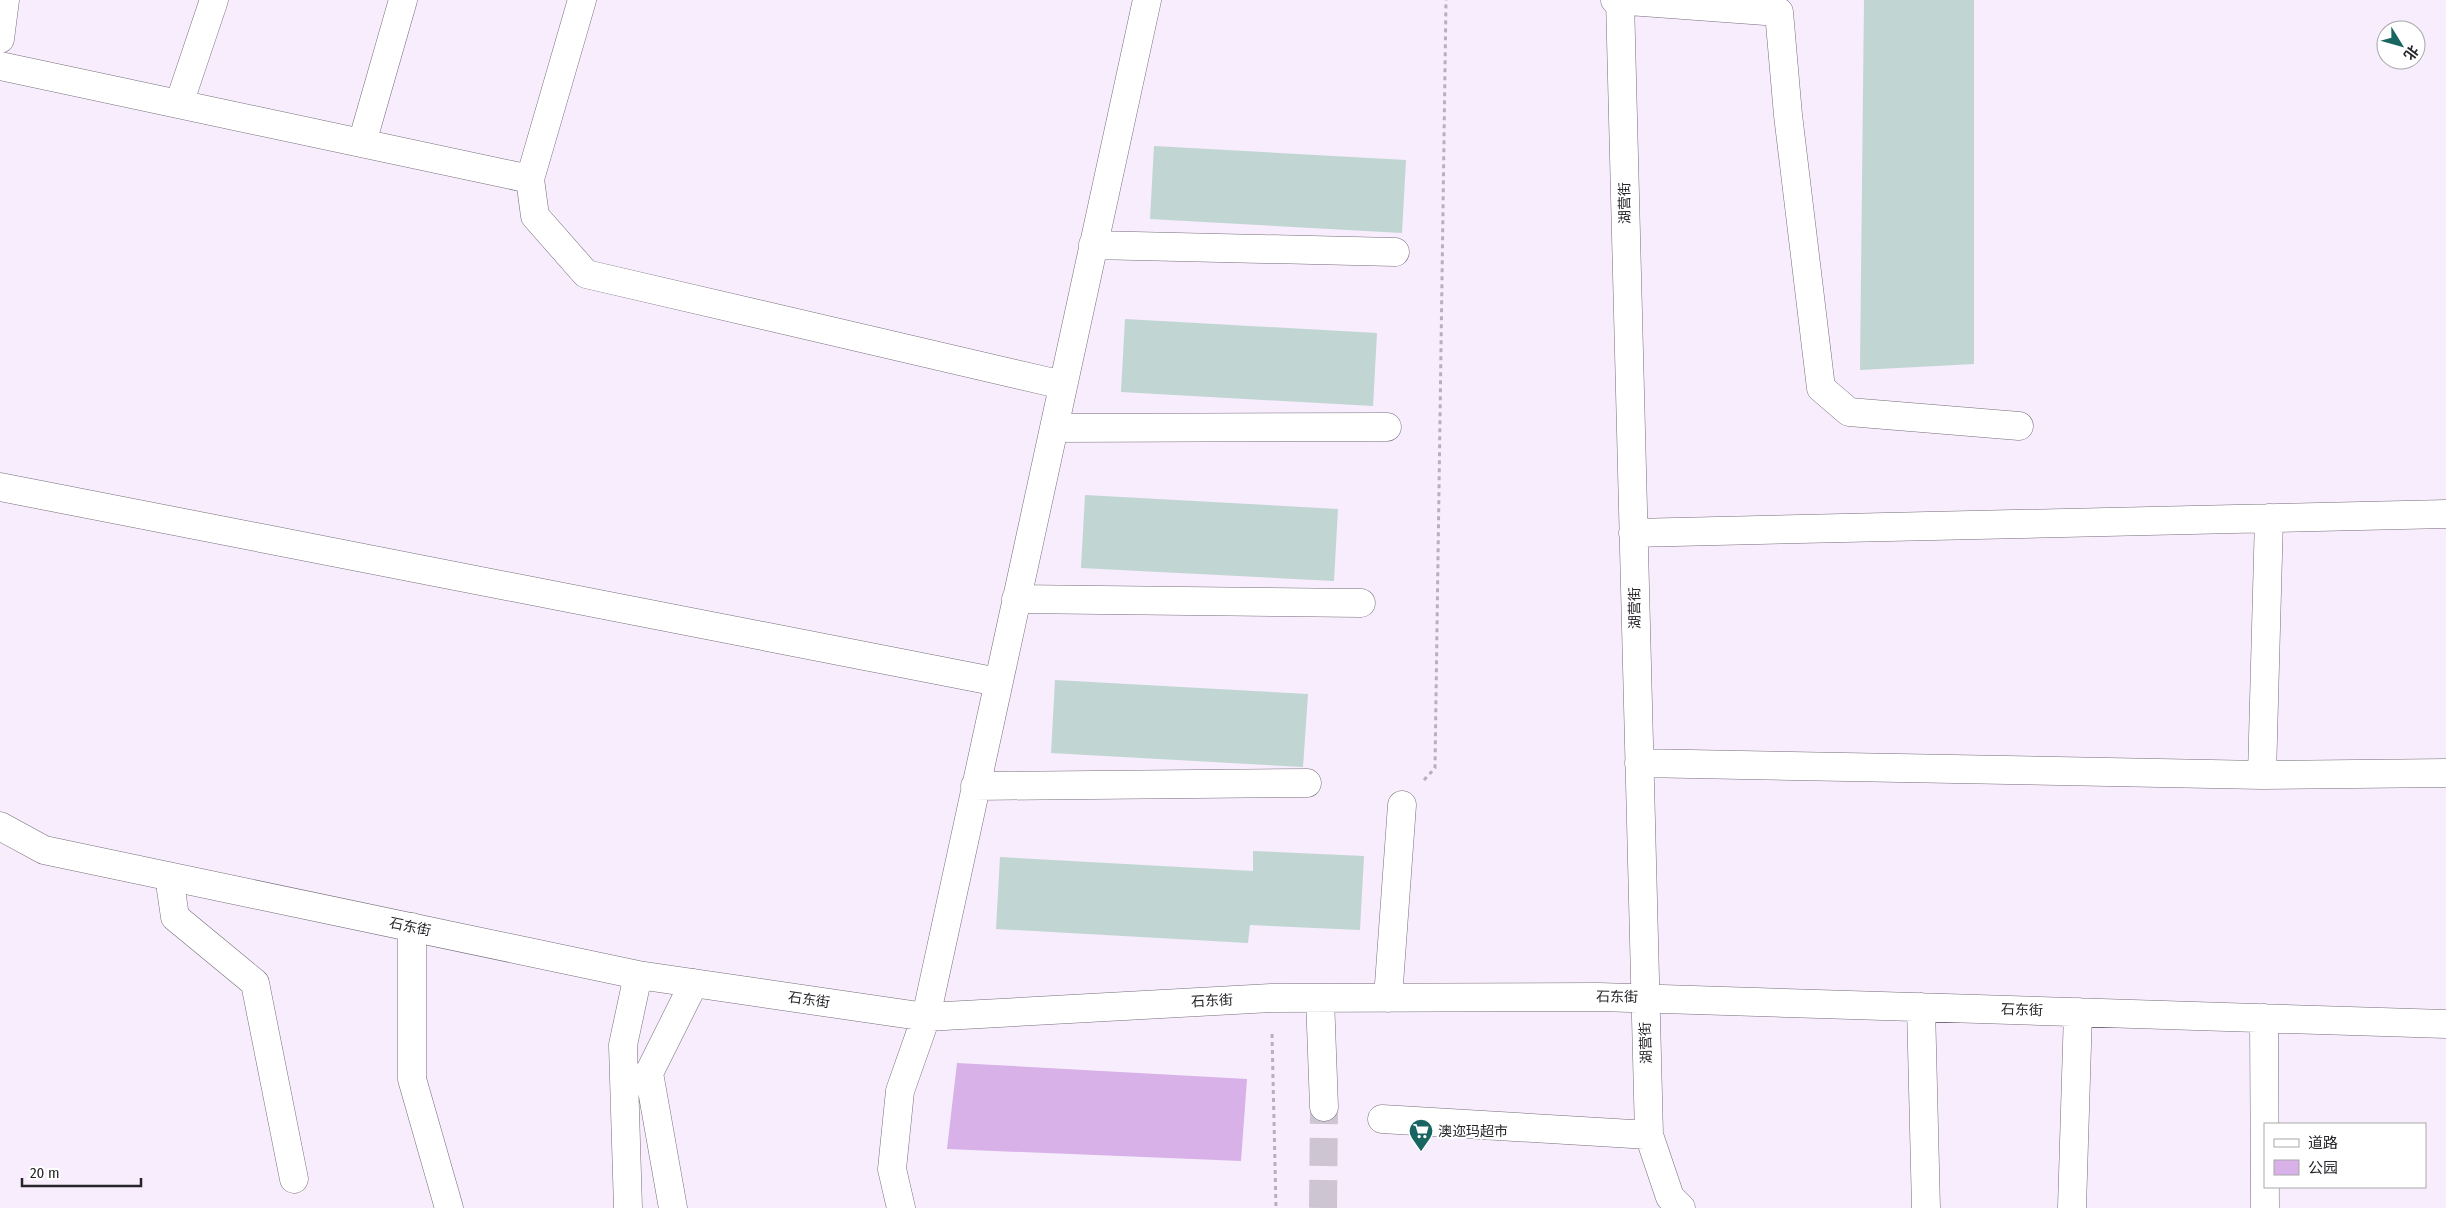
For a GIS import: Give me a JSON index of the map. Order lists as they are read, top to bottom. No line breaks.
{"streets":{"street":["湖营街","石东街"]},"crossings":[["湖营街","石东街"]],"places":{"supermarket":["澳迩玛超市"]},"legend":["道路","公园"],"scale_bar":"20 m","north":"bottom right"}
